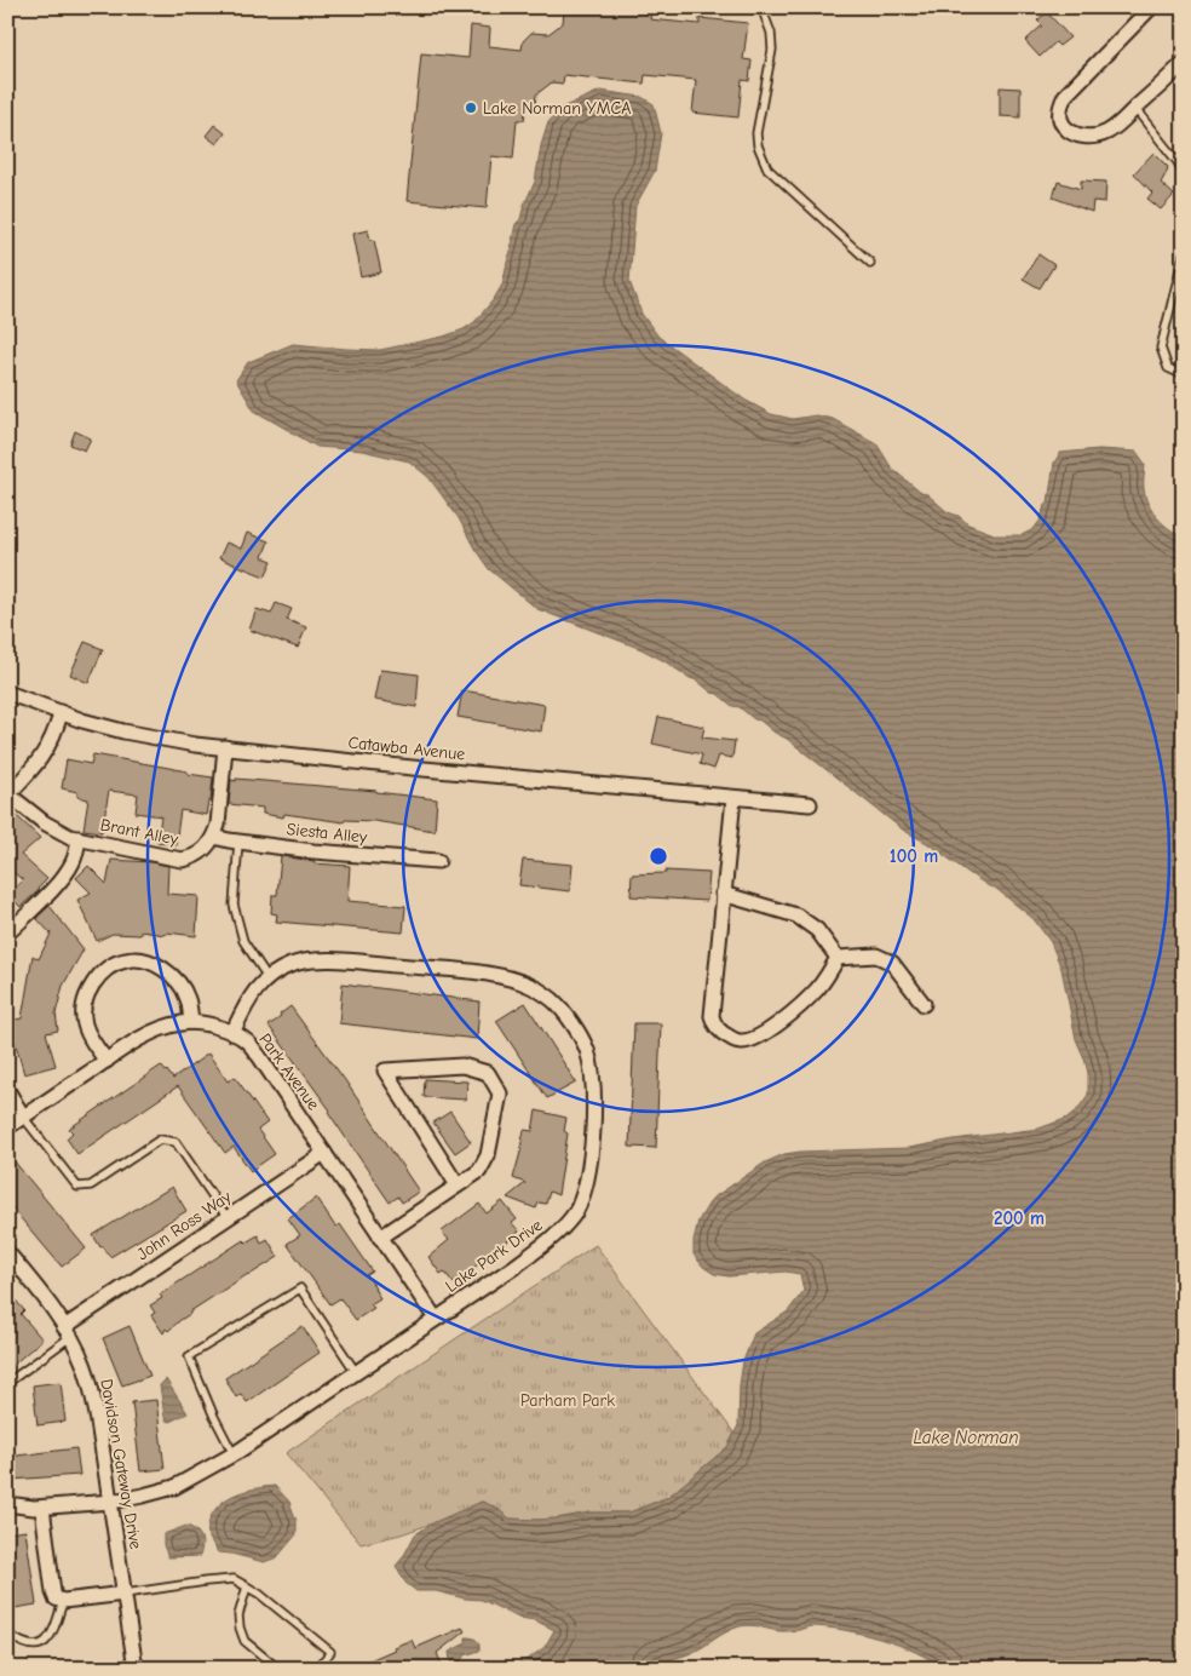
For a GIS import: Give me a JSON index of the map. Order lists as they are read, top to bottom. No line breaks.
{"streets":{"street":["Catawba Avenue","Brant Alley","Siesta Alley","Park Avenue","John Ross Way","Lake Park Drive","Davidson Gateway Drive"]},"crossings":[["Brant Alley","Siesta Alley"],["Park Avenue","John Ross Way"],["Park Avenue","Lake Park Drive"],["John Ross Way","Davidson Gateway Drive"],["Lake Park Drive","Davidson Gateway Drive"]],"water":["Lake Norman"],"parks":["Parham Park"],"places":["Lake Norman YMCA"],"rings":["100 m","200 m"]}
